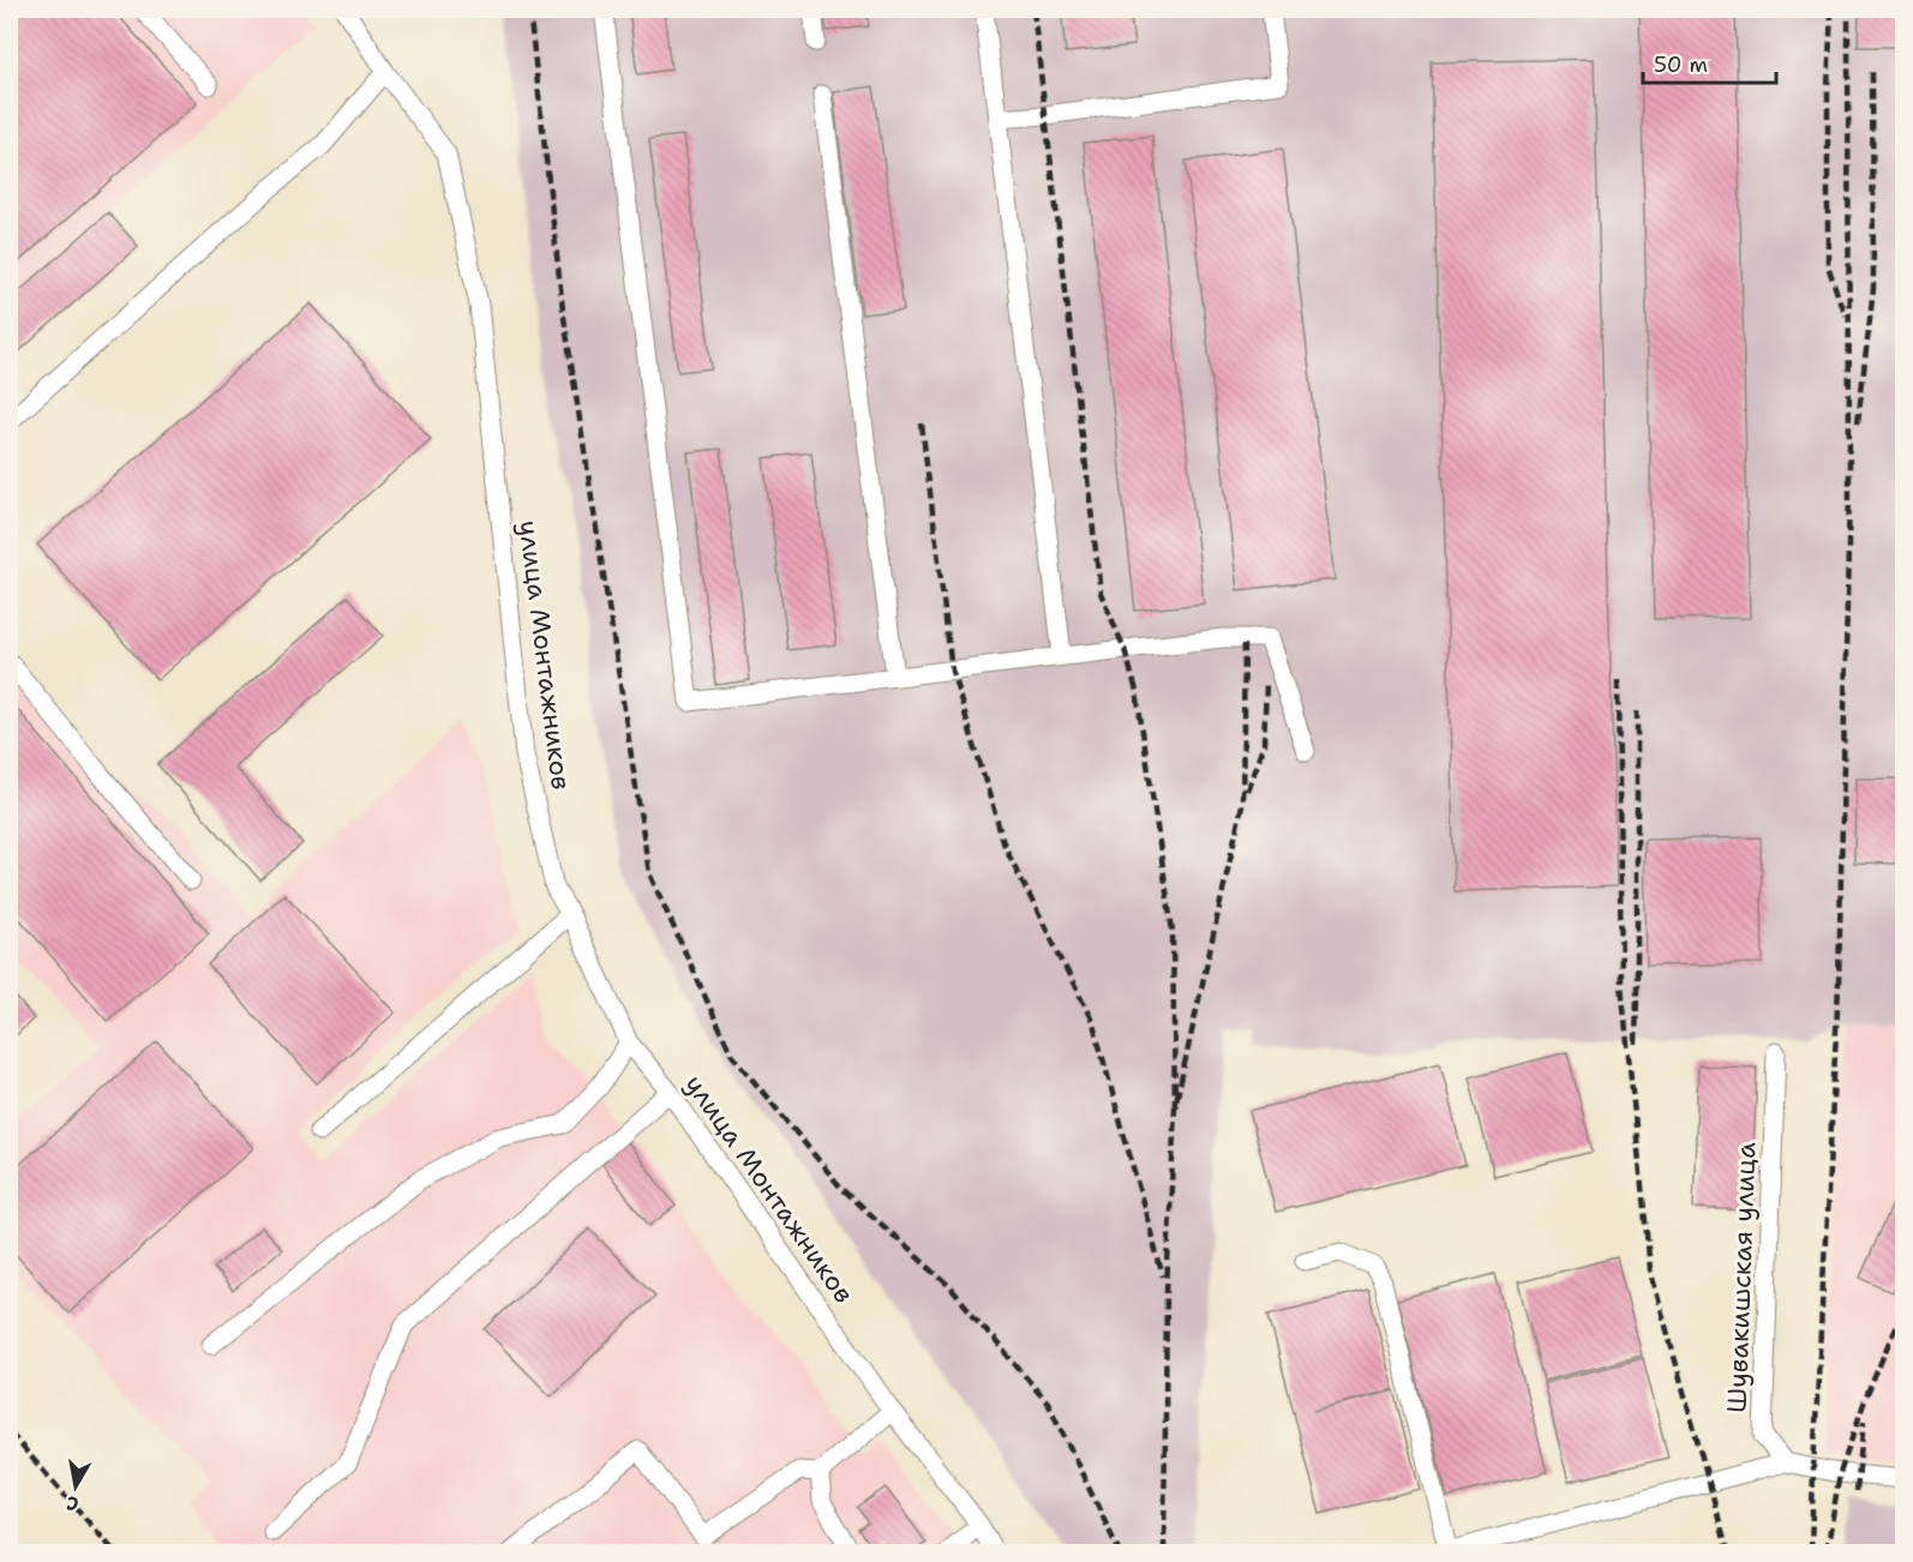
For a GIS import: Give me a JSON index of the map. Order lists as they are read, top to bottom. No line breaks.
{"streets":{"street":["улица Монтажников","Шувакишская улица"]},"scale_bar":"50 m","north":"bottom"}
